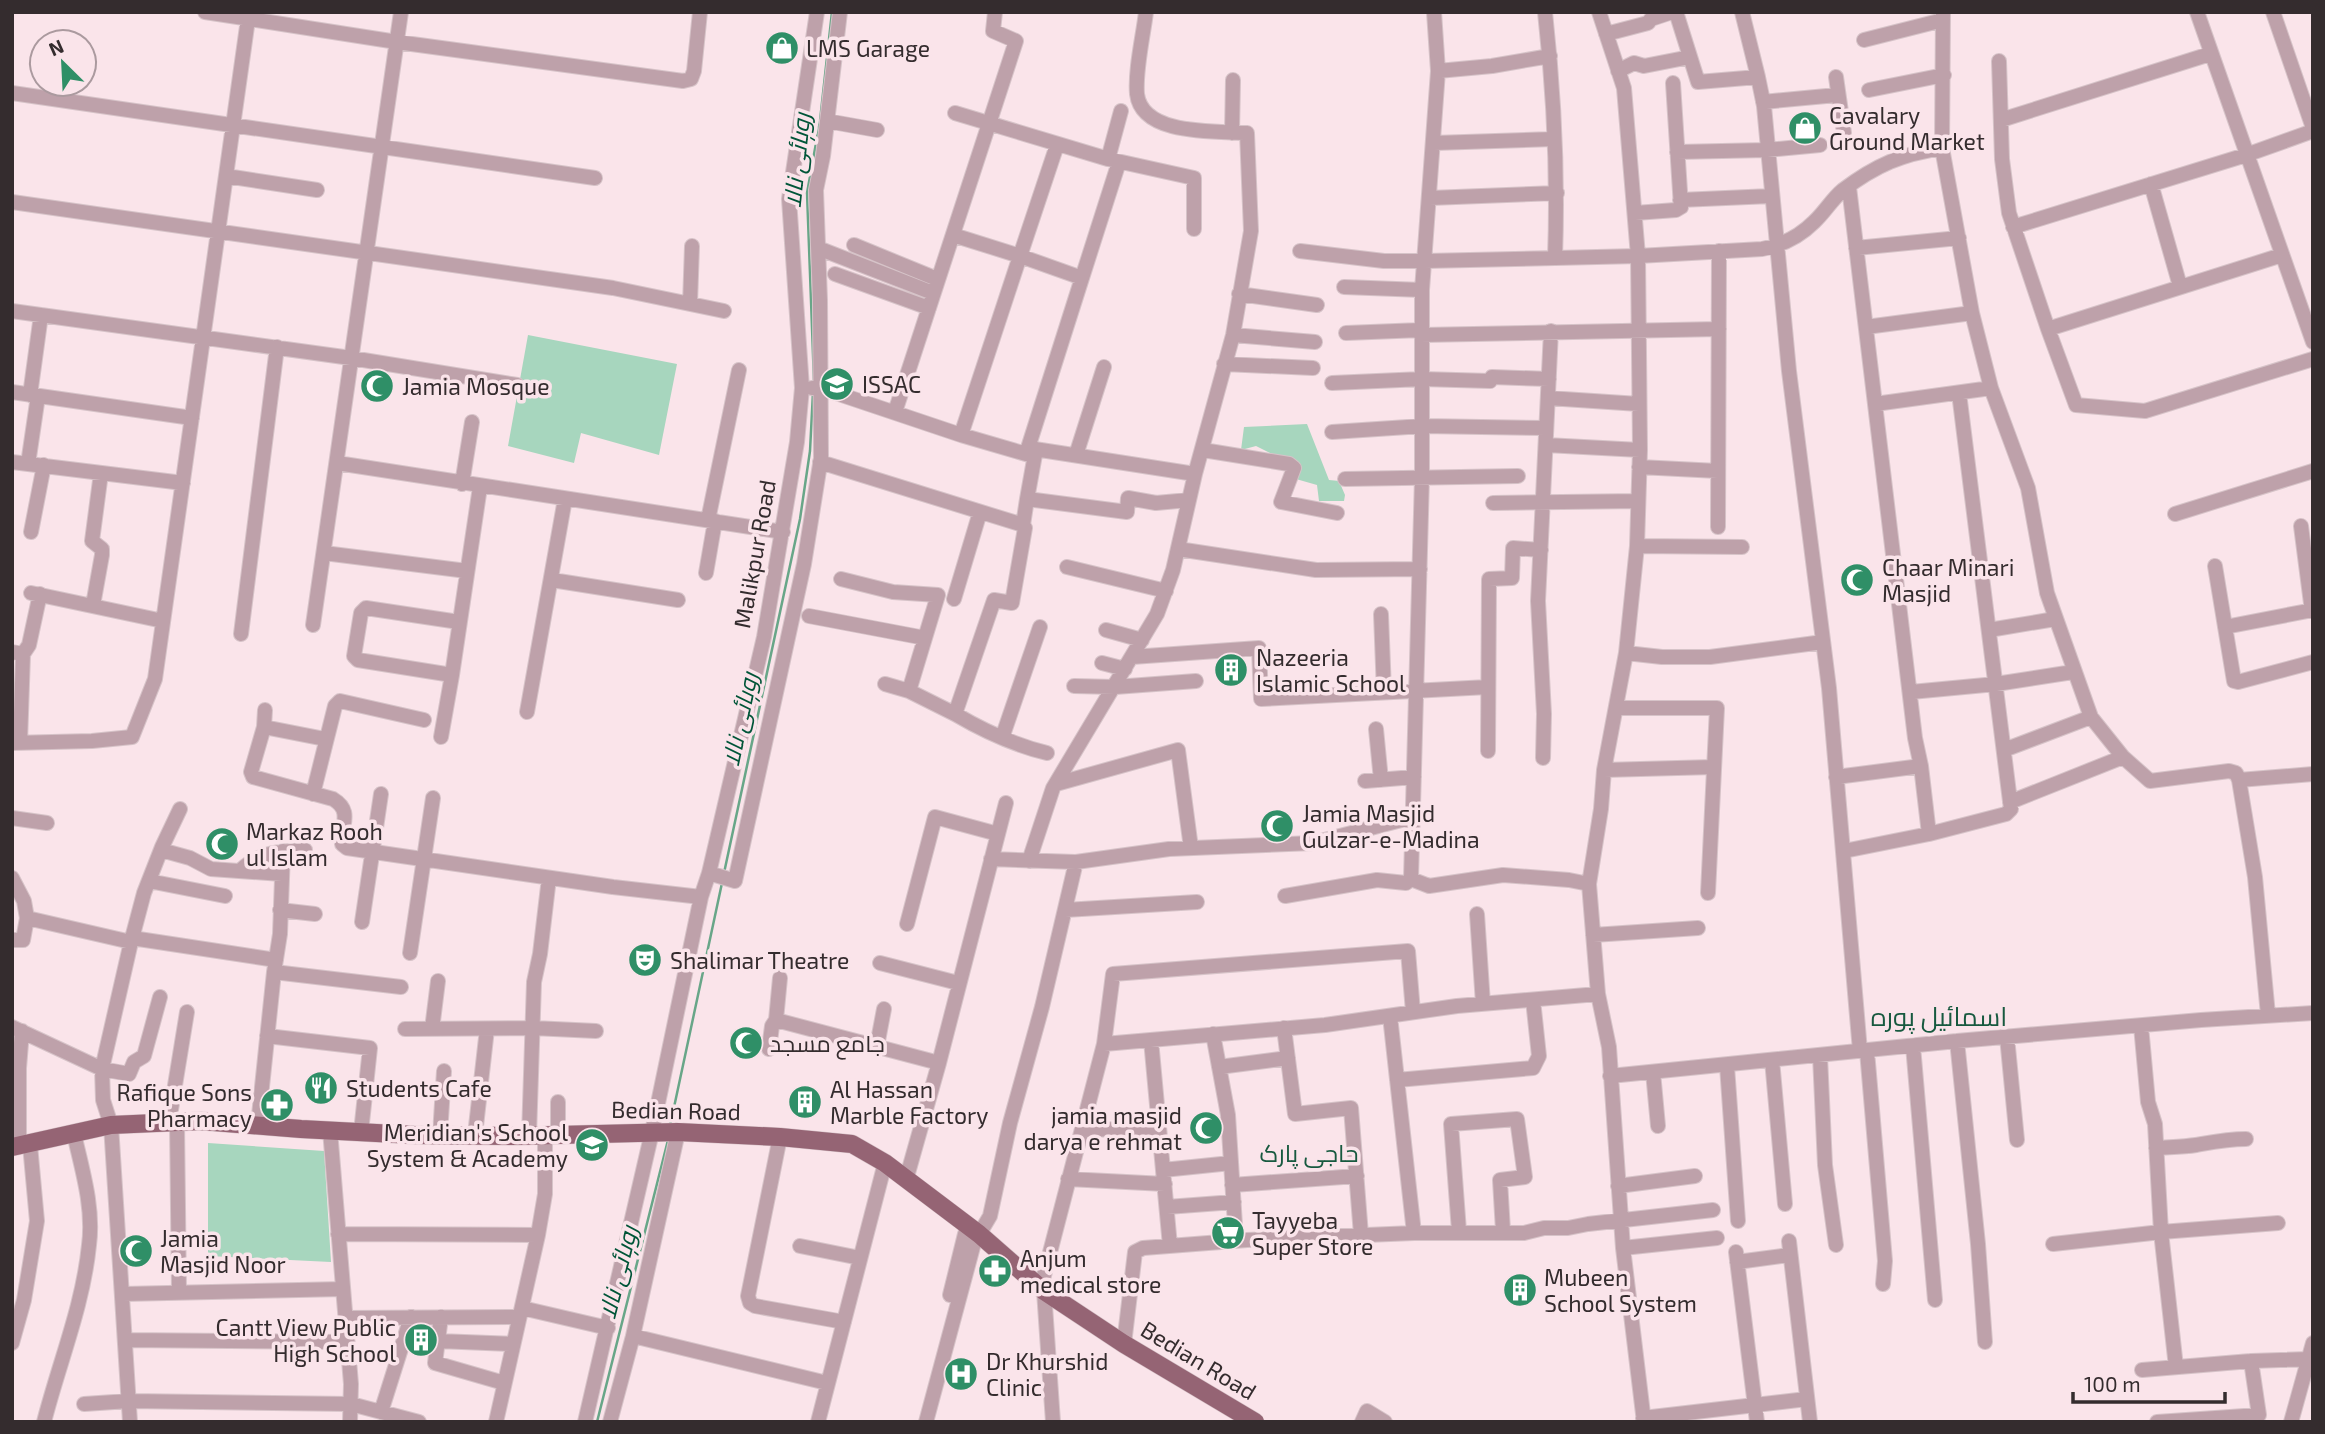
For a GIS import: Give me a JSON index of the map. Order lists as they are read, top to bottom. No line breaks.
{"streets":{"main road":["Bedian Road"],"street":["Malikpur Road"]},"crossings":[["Malikpur Road","Bedian Road"]],"districts":["اسمائیل پورہ","حاجی پارک"],"water":["روہائی نالا"],"places":{"shop":["LMS Garage","Cavalary Ground Market"],"school or university":["ISSAC","Meridian's School System & Academy"],"mosque":["Jamia Mosque","Chaar Minari Masjid","Jamia Masjid Gulzar-e-Madina","Markaz Rooh ul Islam","جامع مسجد","jamia masjid darya e rehmat","Jamia Masjid Noor"],"building":["Nazeeria Islamic School","Al Hassan Marble Factory","Mubeen School System","Cantt View Public High School"],"theatre":["Shalimar Theatre"],"restaurant":["Students Cafe"],"pharmacy":["Rafique Sons Pharmacy","Anjum medical store"],"supermarket":["Tayyeba Super Store"],"hospital":["Dr Khurshid Clinic"]},"scale_bar":"100 m","north":"top left"}
